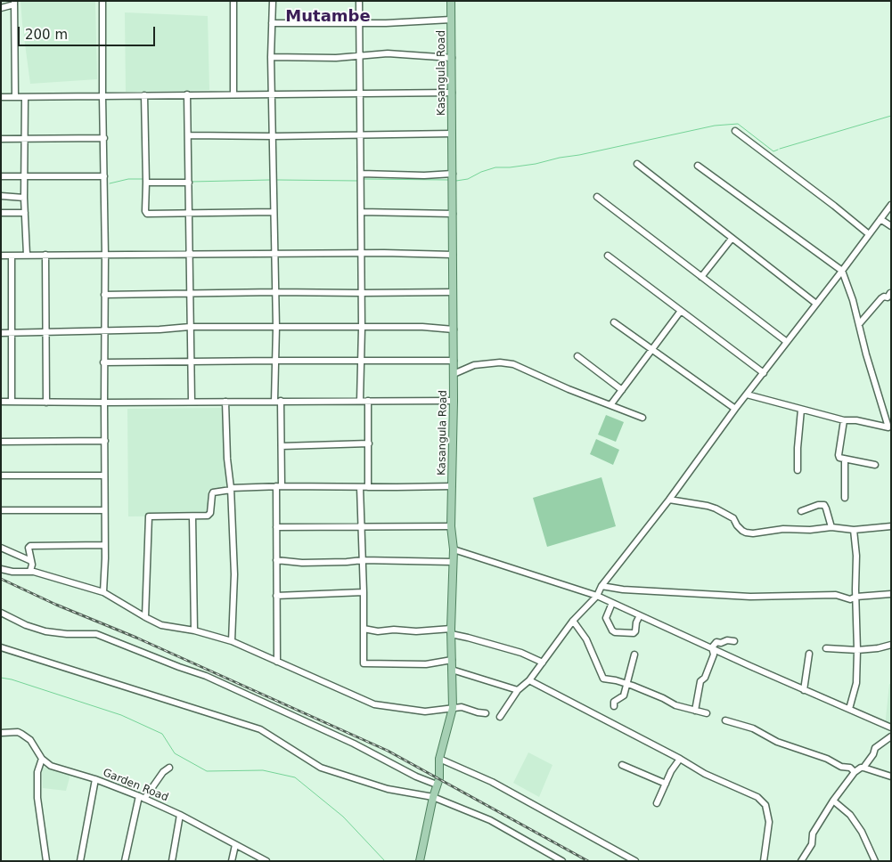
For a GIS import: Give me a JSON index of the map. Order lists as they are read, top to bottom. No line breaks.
{"streets":{"main road":["Kasangula Road"],"street":["Garden Road"]},"districts":["Mutambe"],"scale_bar":"200 m"}
